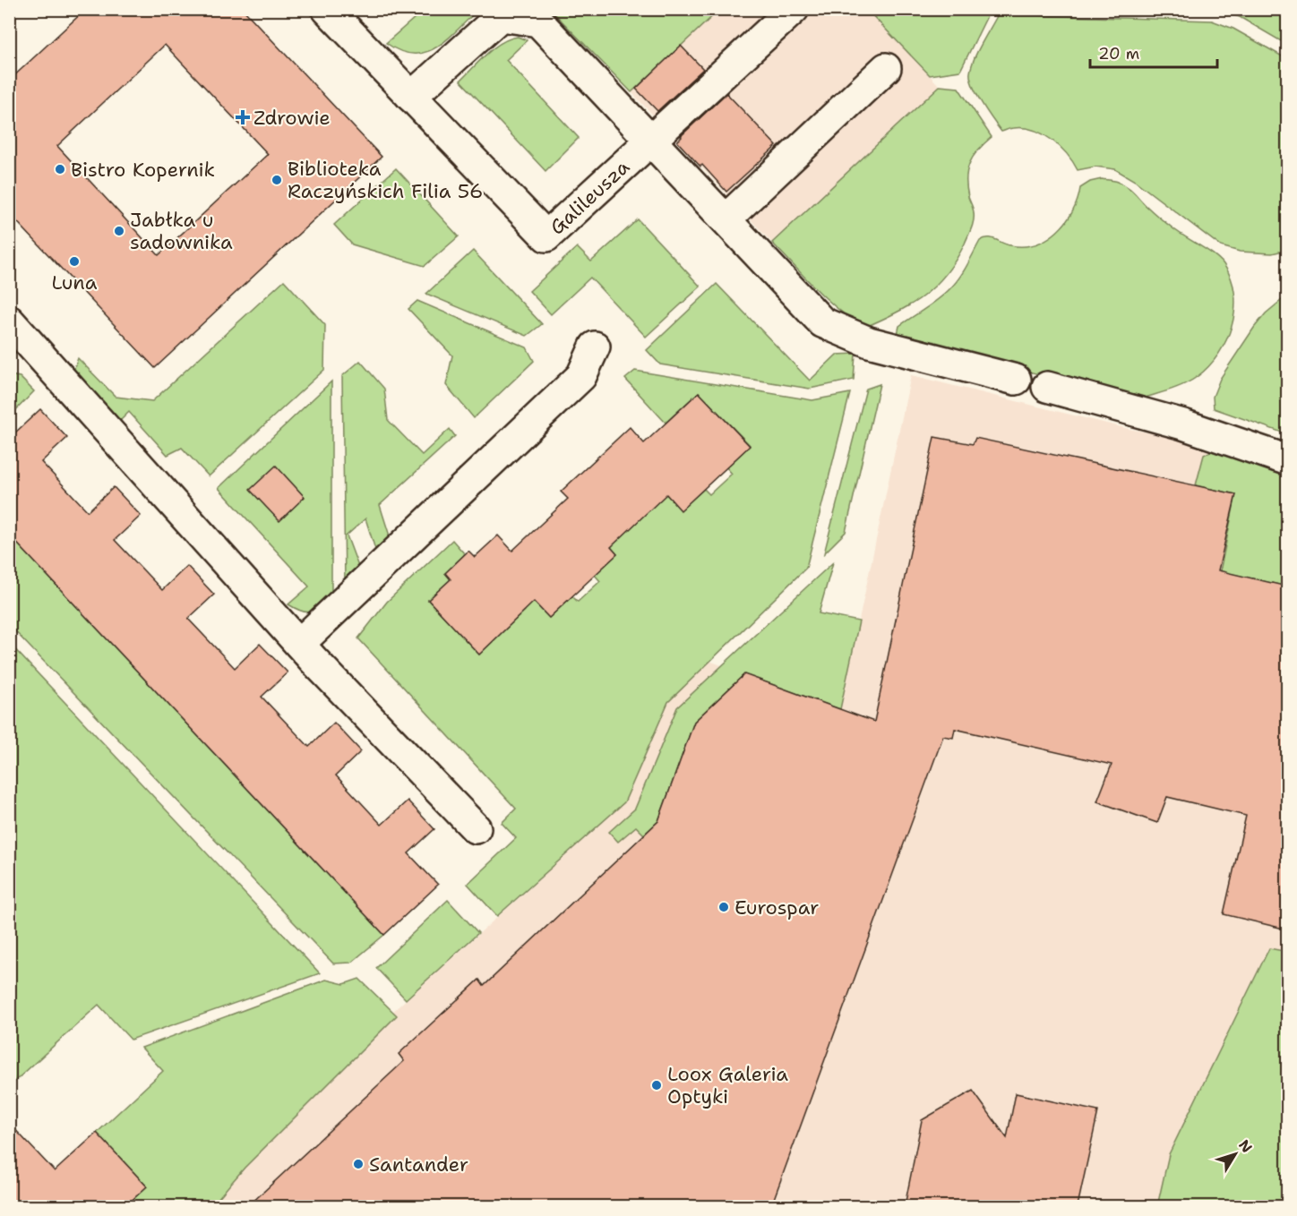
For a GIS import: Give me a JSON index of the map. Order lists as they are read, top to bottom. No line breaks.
{"streets":{"street":["Galileusza"]},"places":{"health":["Zdrowie"],"other":["Bistro Kopernik","Biblioteka Raczyńskich Filia 56","Jabłka u sadownika","Luna","Eurospar","Loox Galeria Optyki","Santander"]},"scale_bar":"20 m","north":"top right"}
